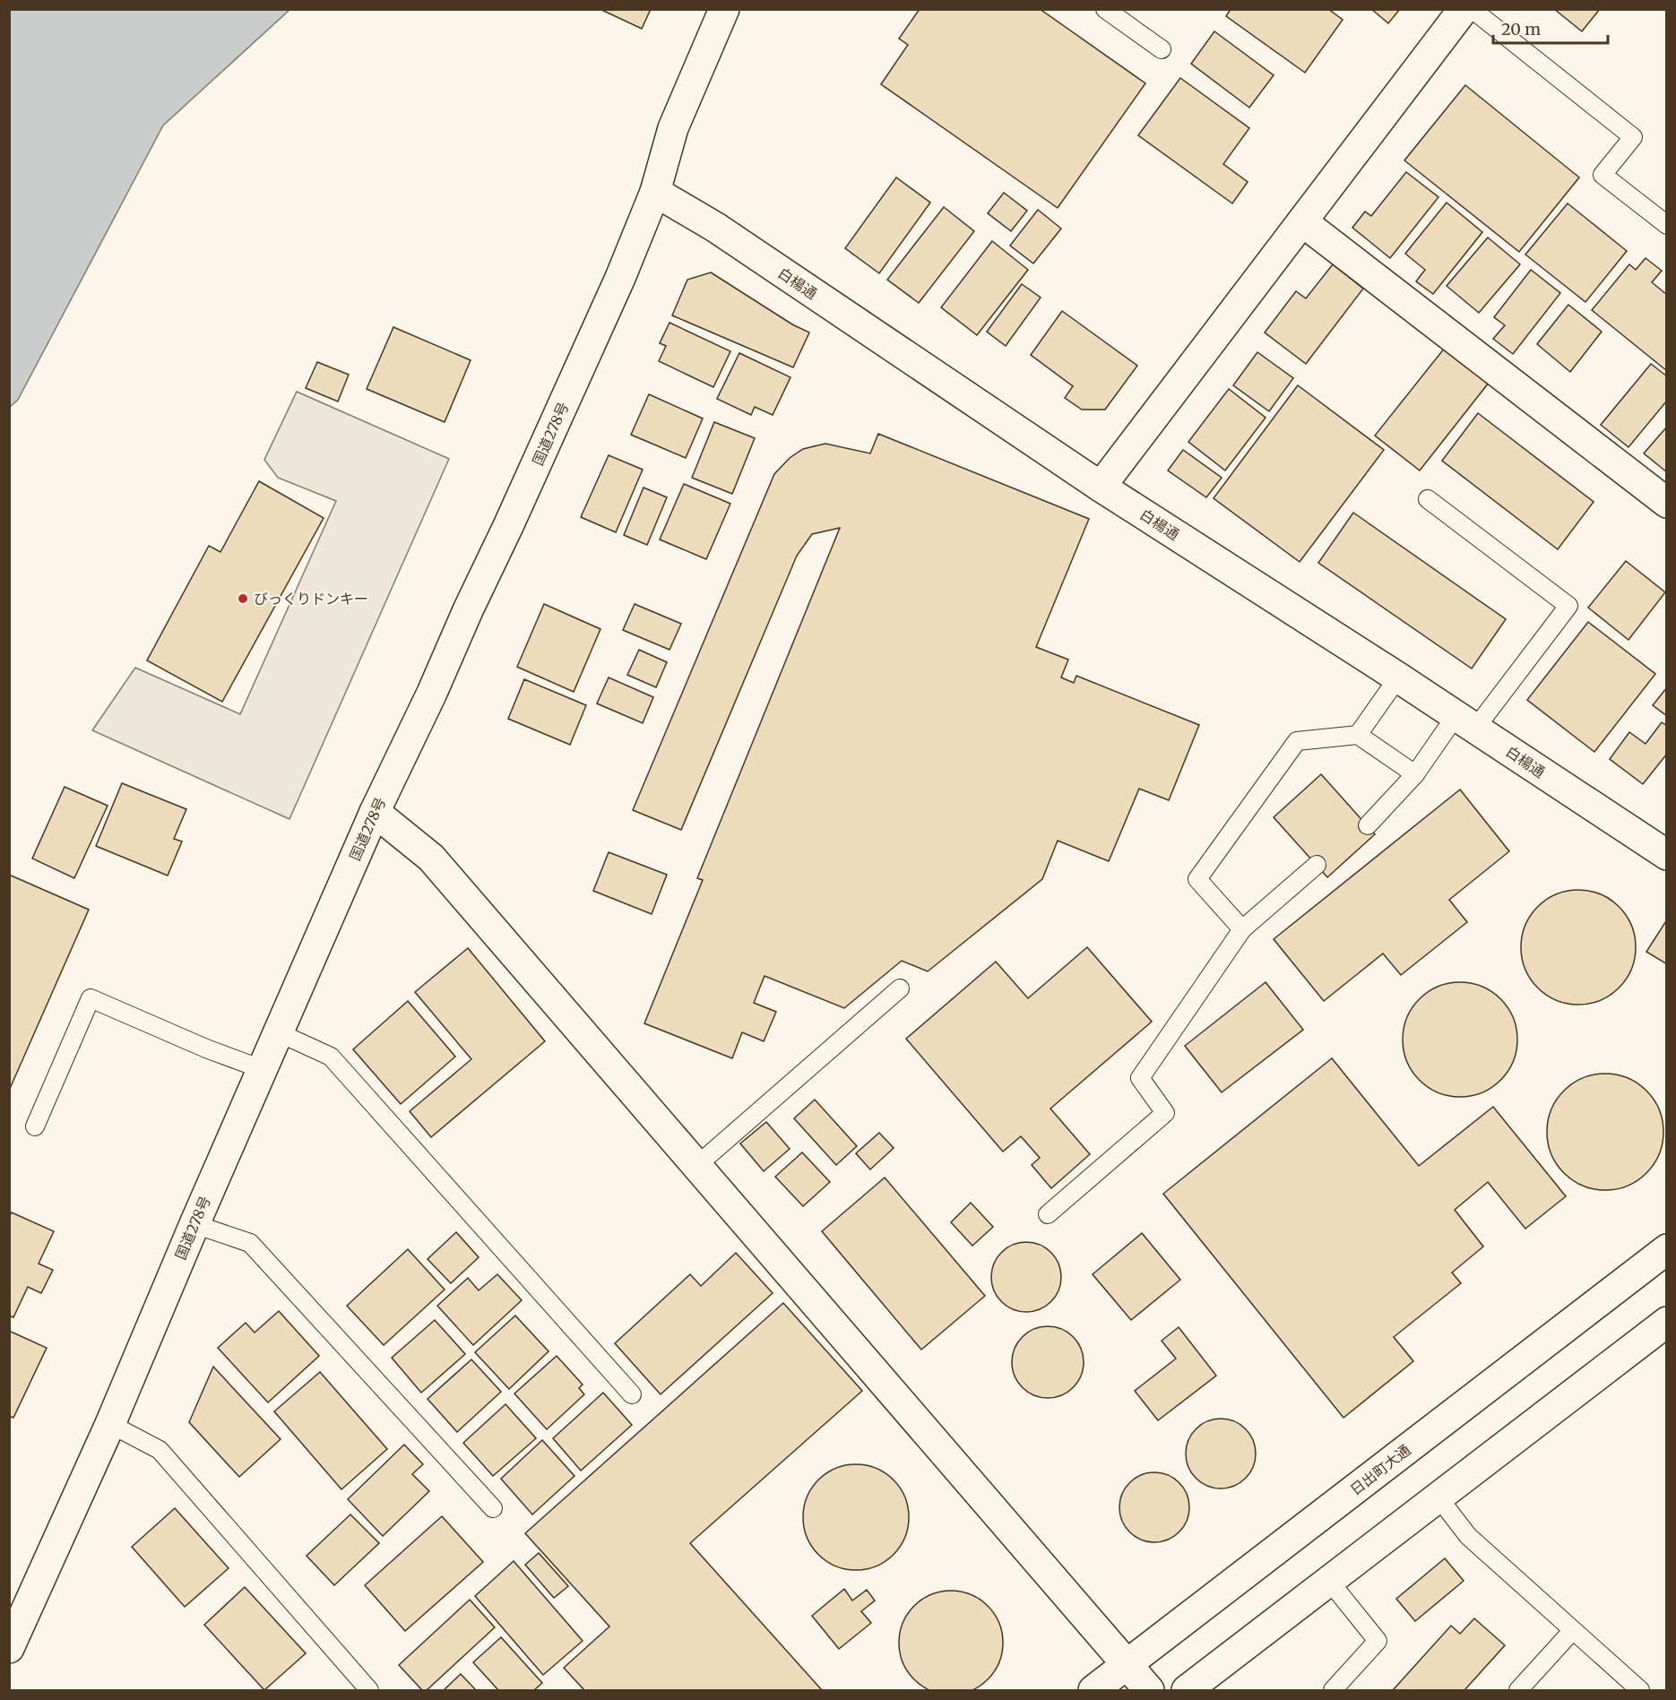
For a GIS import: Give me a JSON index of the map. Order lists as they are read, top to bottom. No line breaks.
{"streets":{"main road":["白楊通","国道278号","日出町大通"]},"crossings":[["白楊通","国道278号"]],"places":["びっくりドンキー"],"scale_bar":"20 m"}
